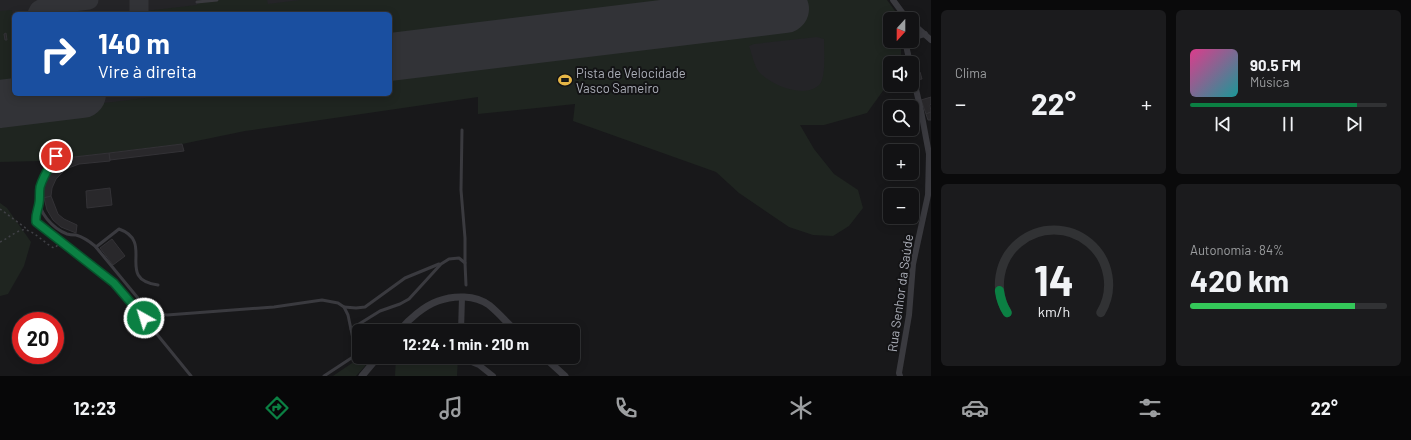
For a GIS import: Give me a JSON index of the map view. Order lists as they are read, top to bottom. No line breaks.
{"streets":{"street":["Rua Senhor da Saúde"]},"places":{"sports":["Pista de Velocidade Vasco Sameiro"]},"north":"bottom","page":{"tile":["Clima",["Autonomia · 84%","420 km"]],"map_buttons":["+","−"],"turn":["140 m","Vire à direita"],"song":["90.5 FM","Música"],"heat":["−","22°","+"],"limit":"20","trip":"12:24 · 1 min · 210 m","tabs":["12:23","22°"],"gauge":["14","km/h"]}}
